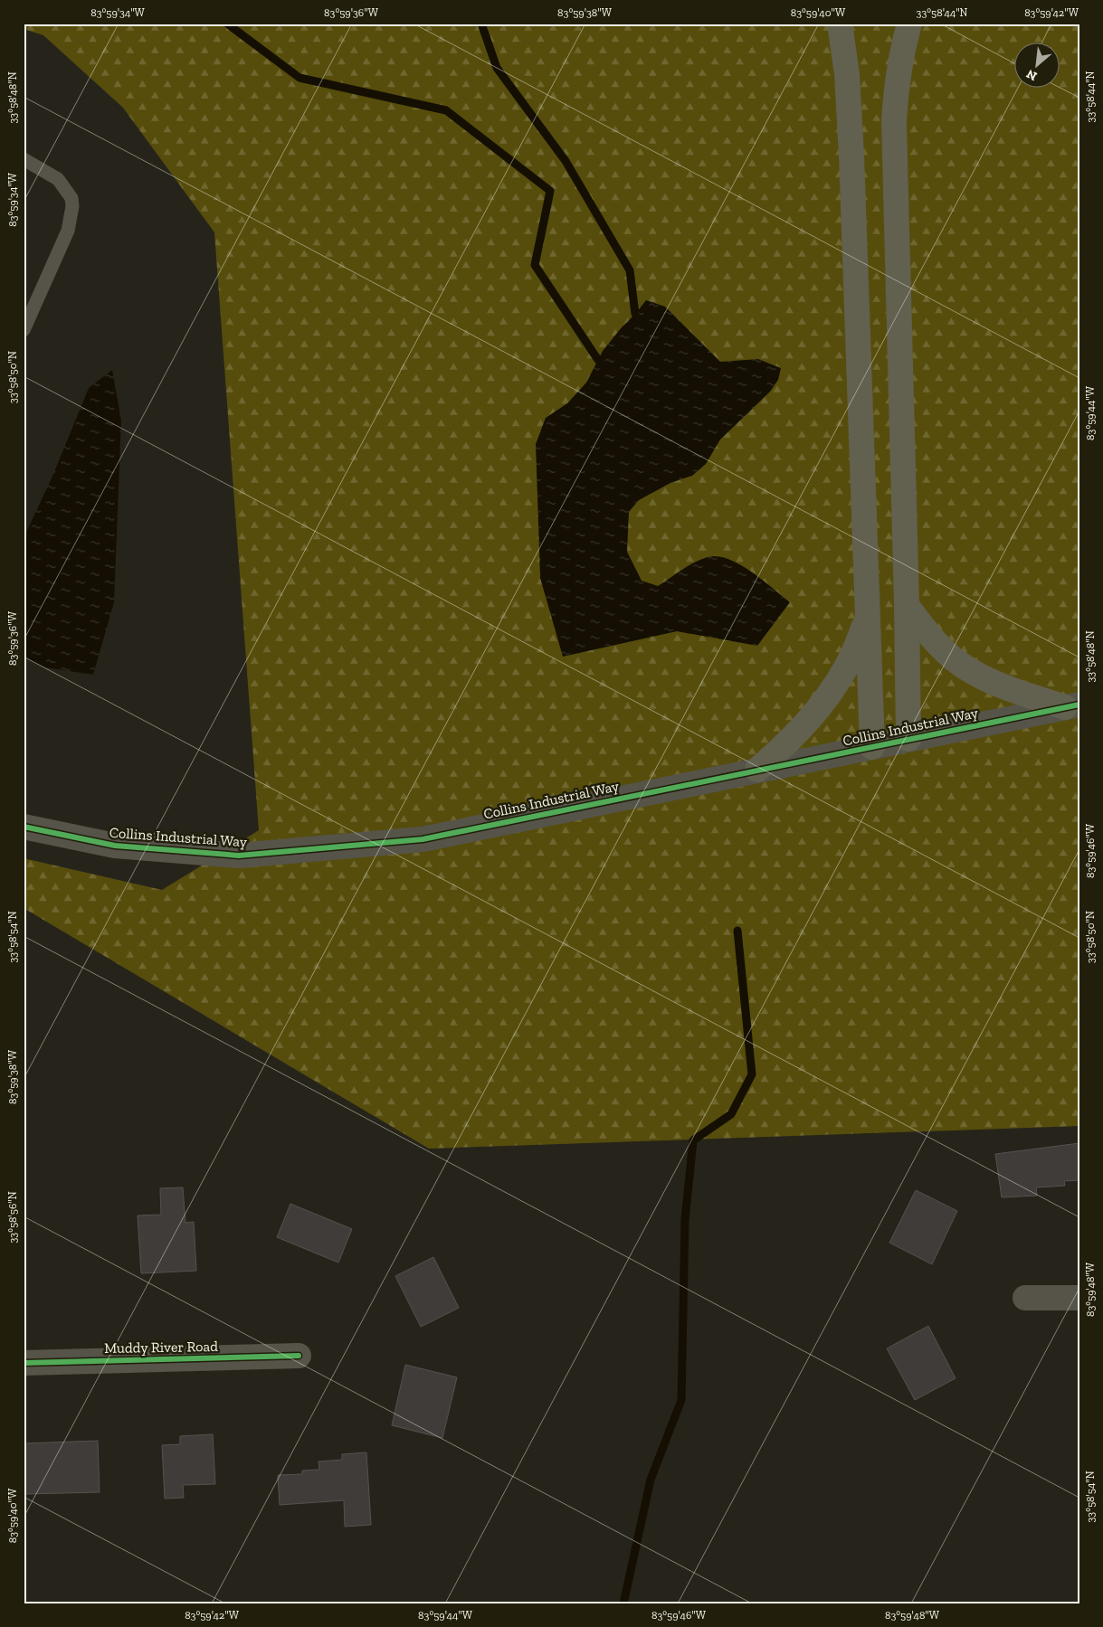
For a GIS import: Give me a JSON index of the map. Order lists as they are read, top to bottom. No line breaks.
{"streets":{"street":["Collins Industrial Way","Muddy River Road"]},"north":"bottom left","coordinates":["83°59'34\"W","83°59'36\"W","83°59'38\"W","83°59'40\"W","33°58'44\"N","83°59'42\"W","33°58'48\"N","33°58'50\"N","83°59'44\"W","83°59'46\"W","33°58'54\"N","33°58'56\"N","83°59'48\"W"]}
